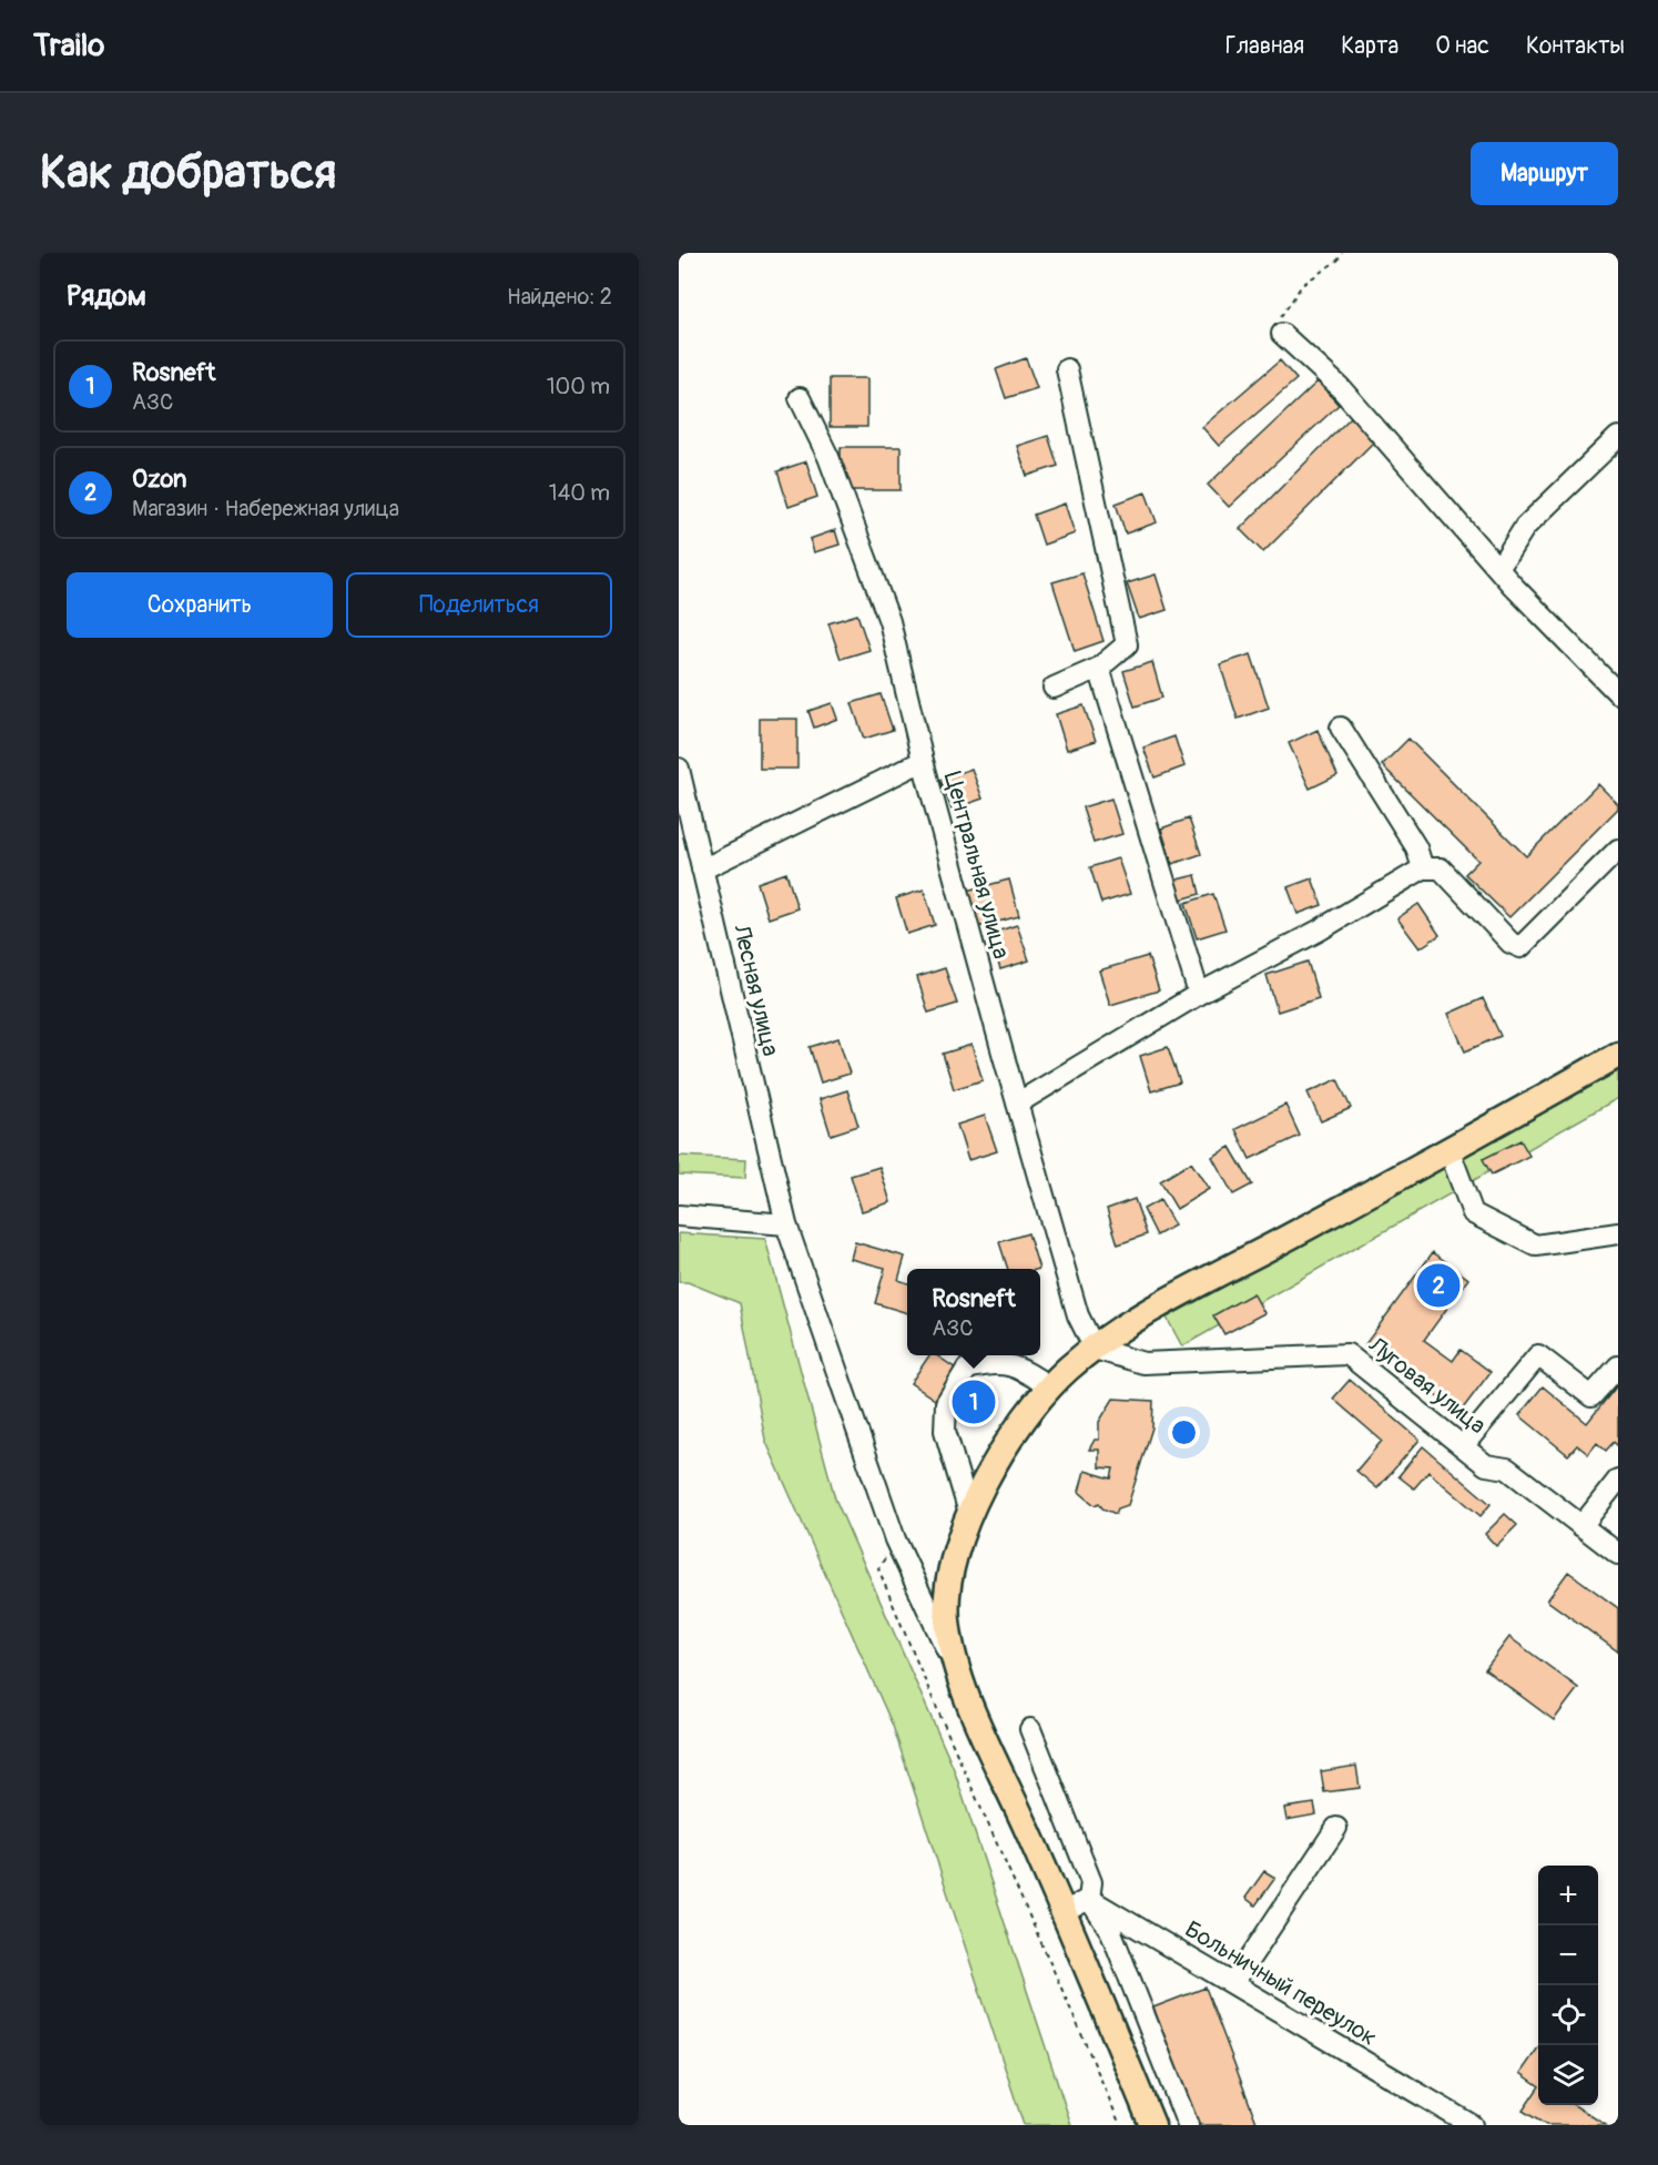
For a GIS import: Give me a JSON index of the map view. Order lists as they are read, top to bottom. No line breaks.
{"streets":{"street":["Центральная улица","Лесная улица","Луговая улица","Больничный переулок"]},"crossings":[["Центральная улица","Луговая улица"]],"page":{"header":"Trailo","nav":["Главная","Карта","О нас","Контакты"],"buttons":["Маршрут",["Сохранить","Поделиться"]],"title":"Как добраться","heading":["Рядом","Найдено: 2"],"list":[{"mark":"1","name":"Rosneft","note":"АЗС","value":"100 m"},{"mark":"2","name":"Ozon","note":"Магазин · Набережная улица","value":"140 m"}],"pins":["2","1"],"popup":["Rosneft","АЗС"],"map_buttons":["+","−"]}}
